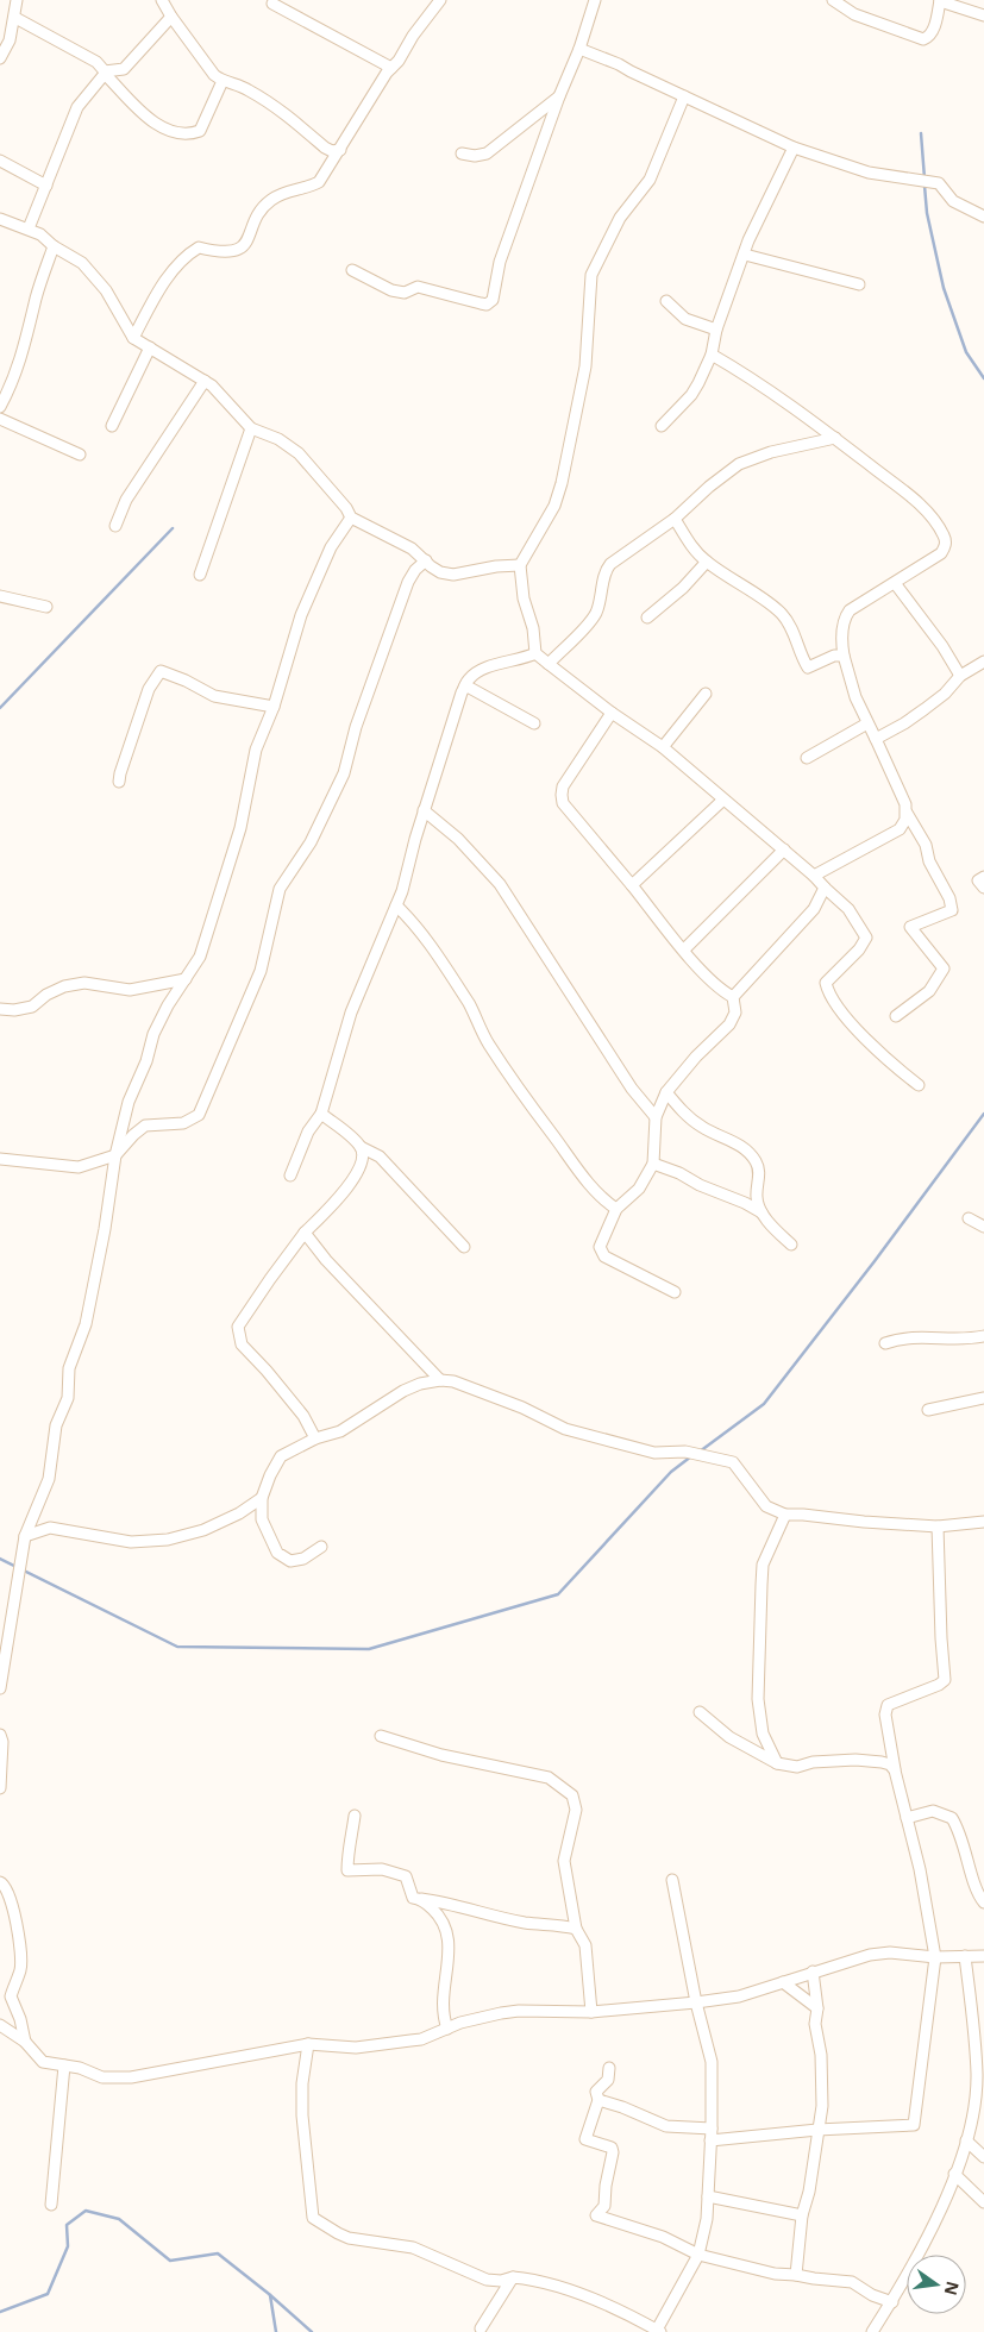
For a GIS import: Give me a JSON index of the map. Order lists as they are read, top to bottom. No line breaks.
{"north":"right"}
